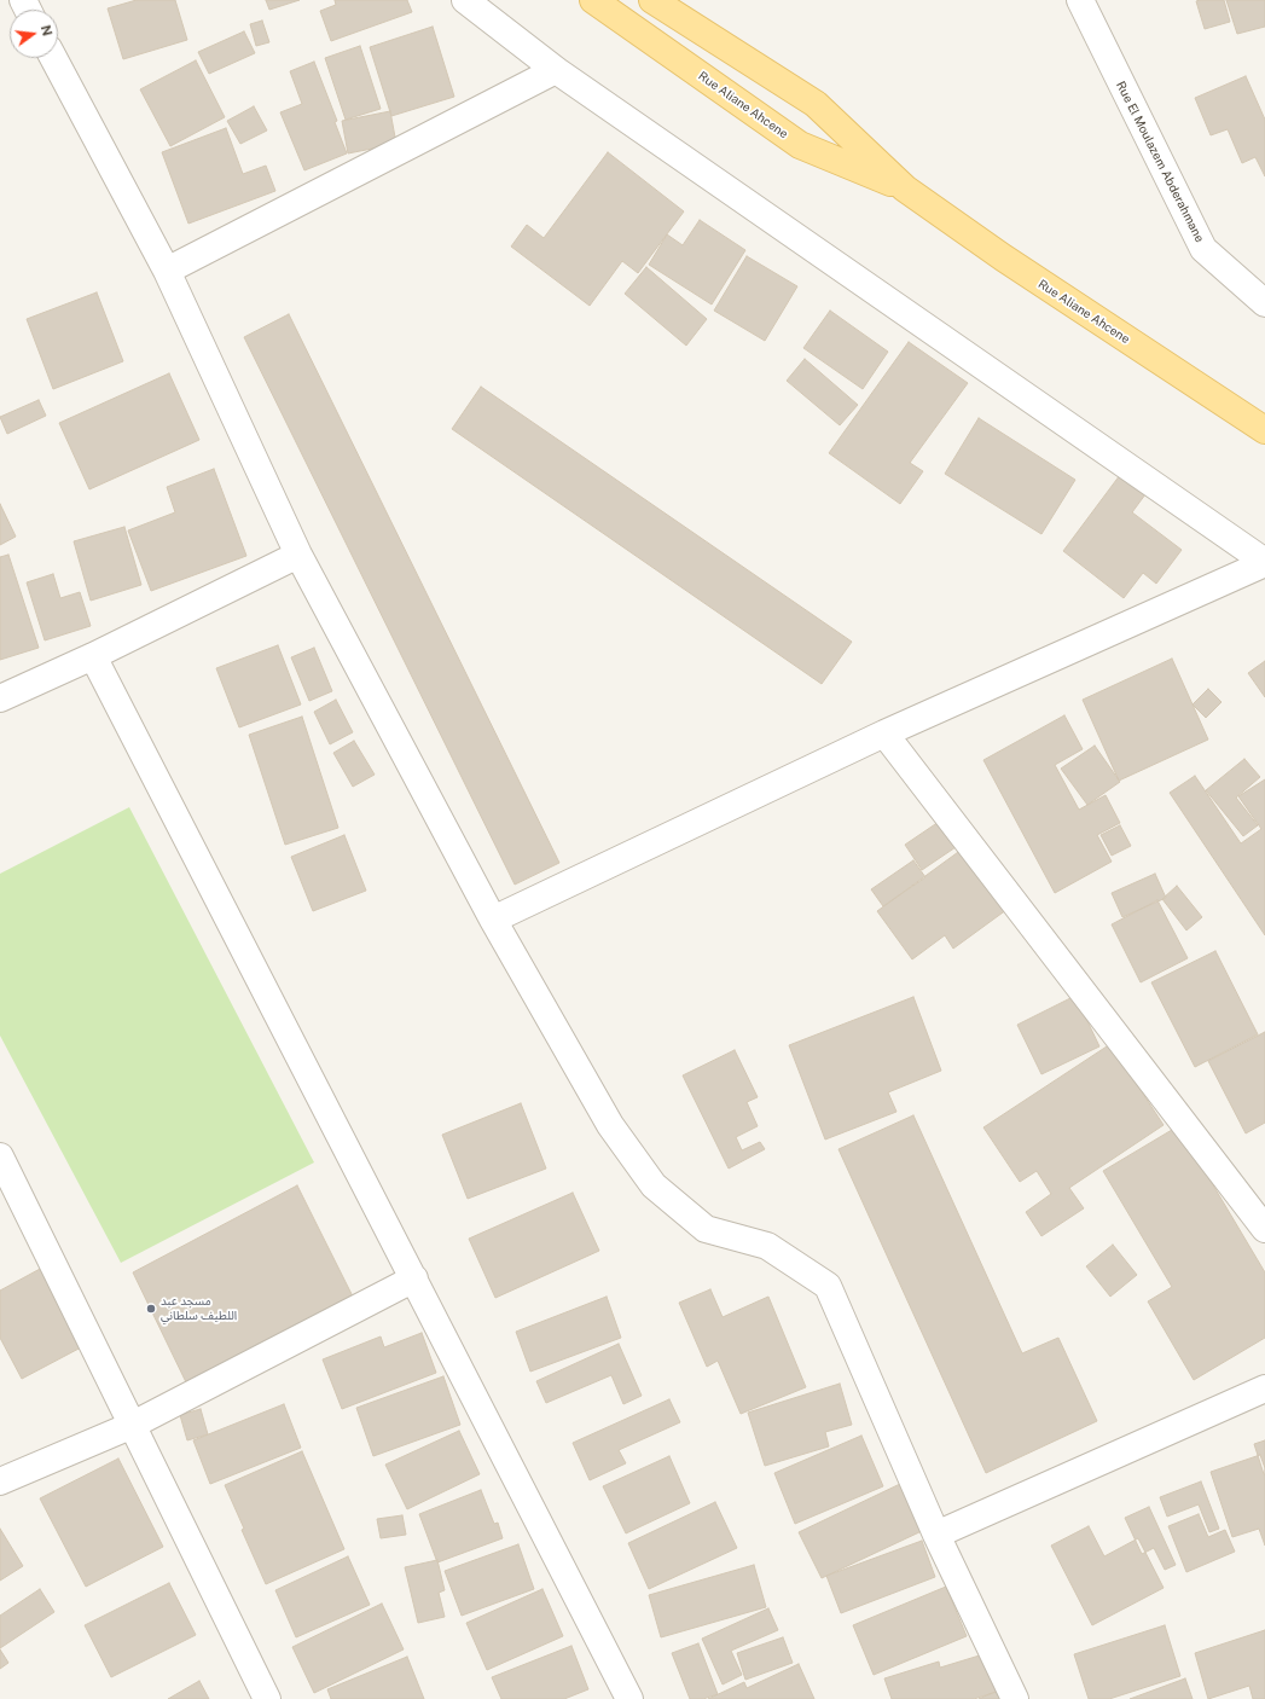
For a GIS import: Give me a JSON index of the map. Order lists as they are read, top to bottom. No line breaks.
{"streets":{"main road":["Rue Aliane Ahcene"],"street":["Rue El Moulazem Abderahmane"]},"places":["مسجد عبد اللطيف سلطاني"],"north":"right"}
